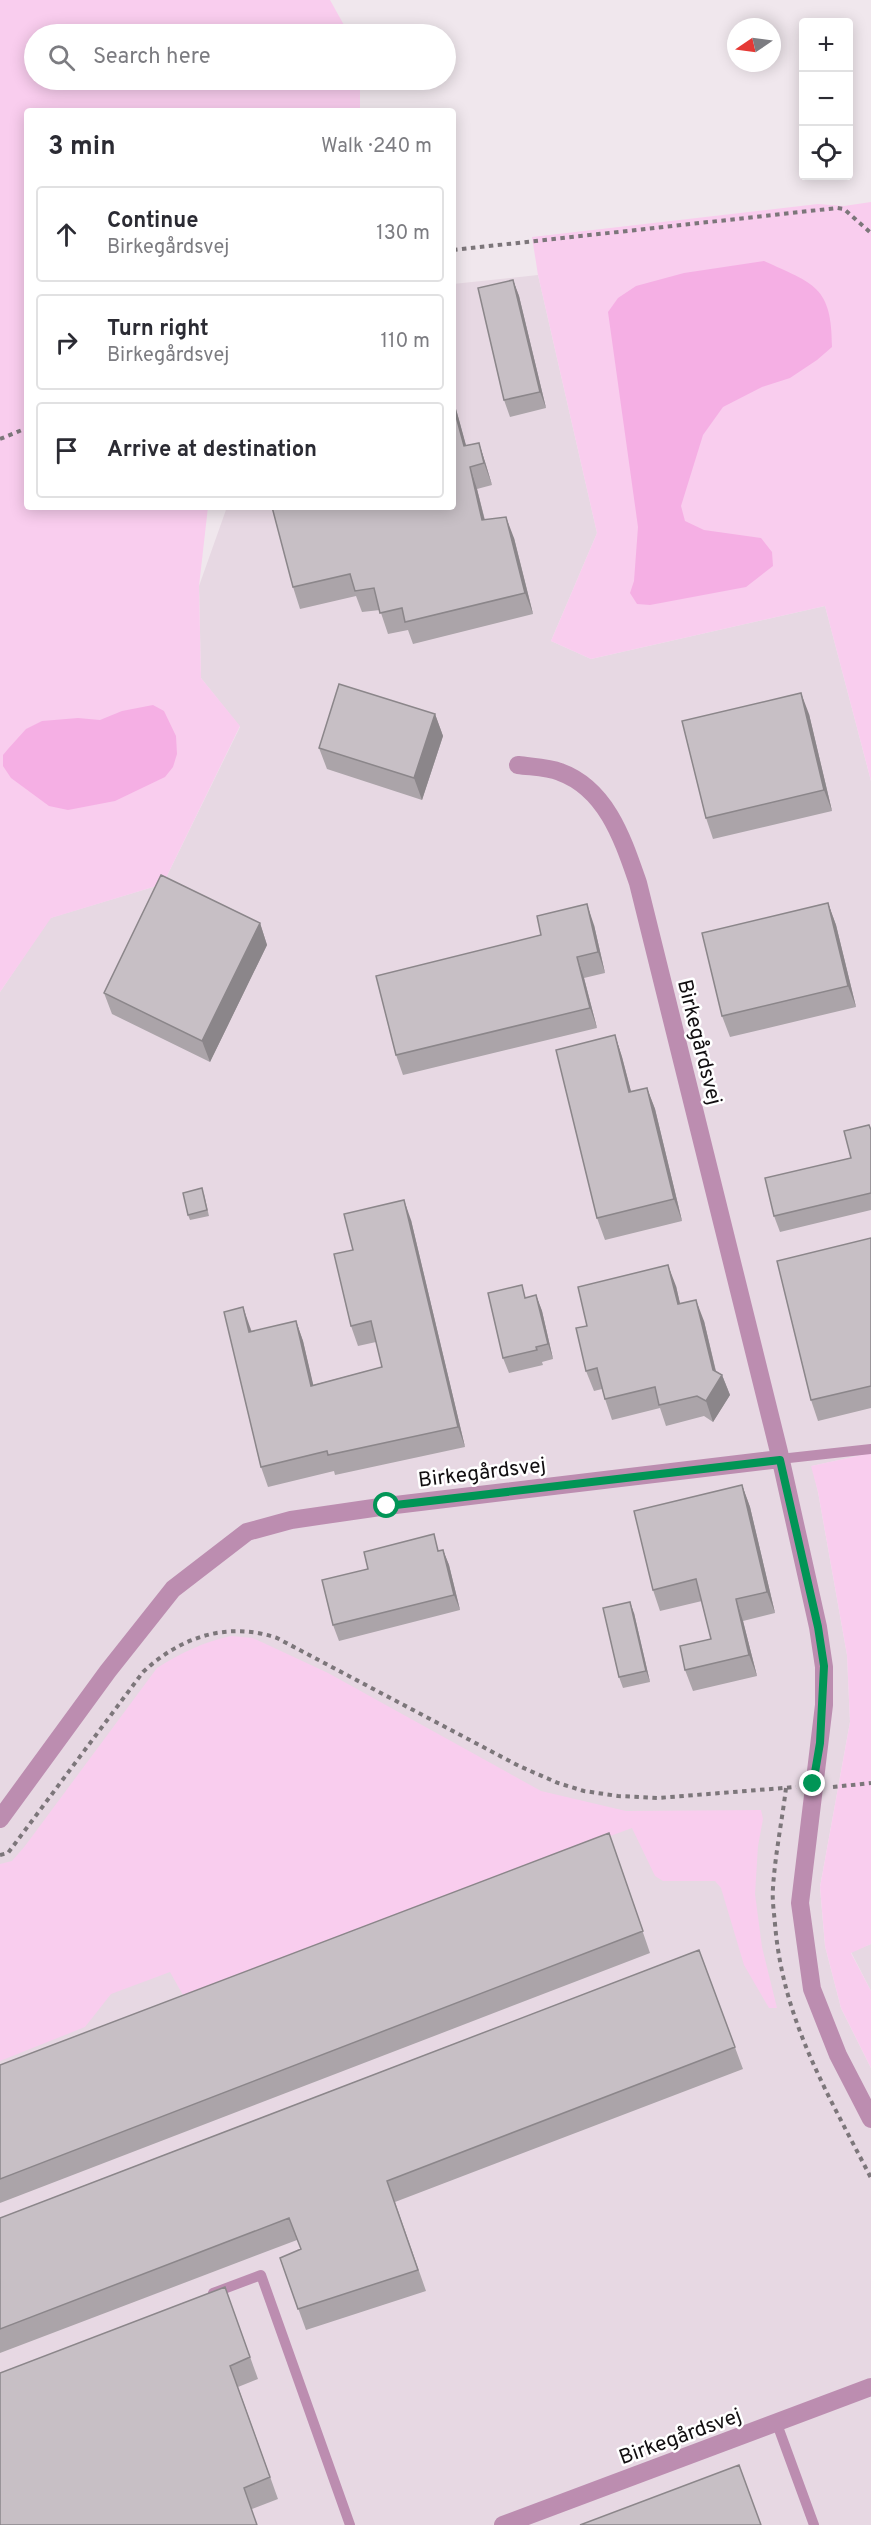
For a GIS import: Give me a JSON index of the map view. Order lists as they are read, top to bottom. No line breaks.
{"streets":{"street":["Birkegårdsvej"]},"north":"left","page":{"map_buttons":["+","−"],"search":"Search here","heading":["3 min","Walk · 240 m"],"list":[["Continue","Birkegårdsvej","130 m"],["Turn right","Birkegårdsvej","110 m"],"Arrive at destination"]}}
